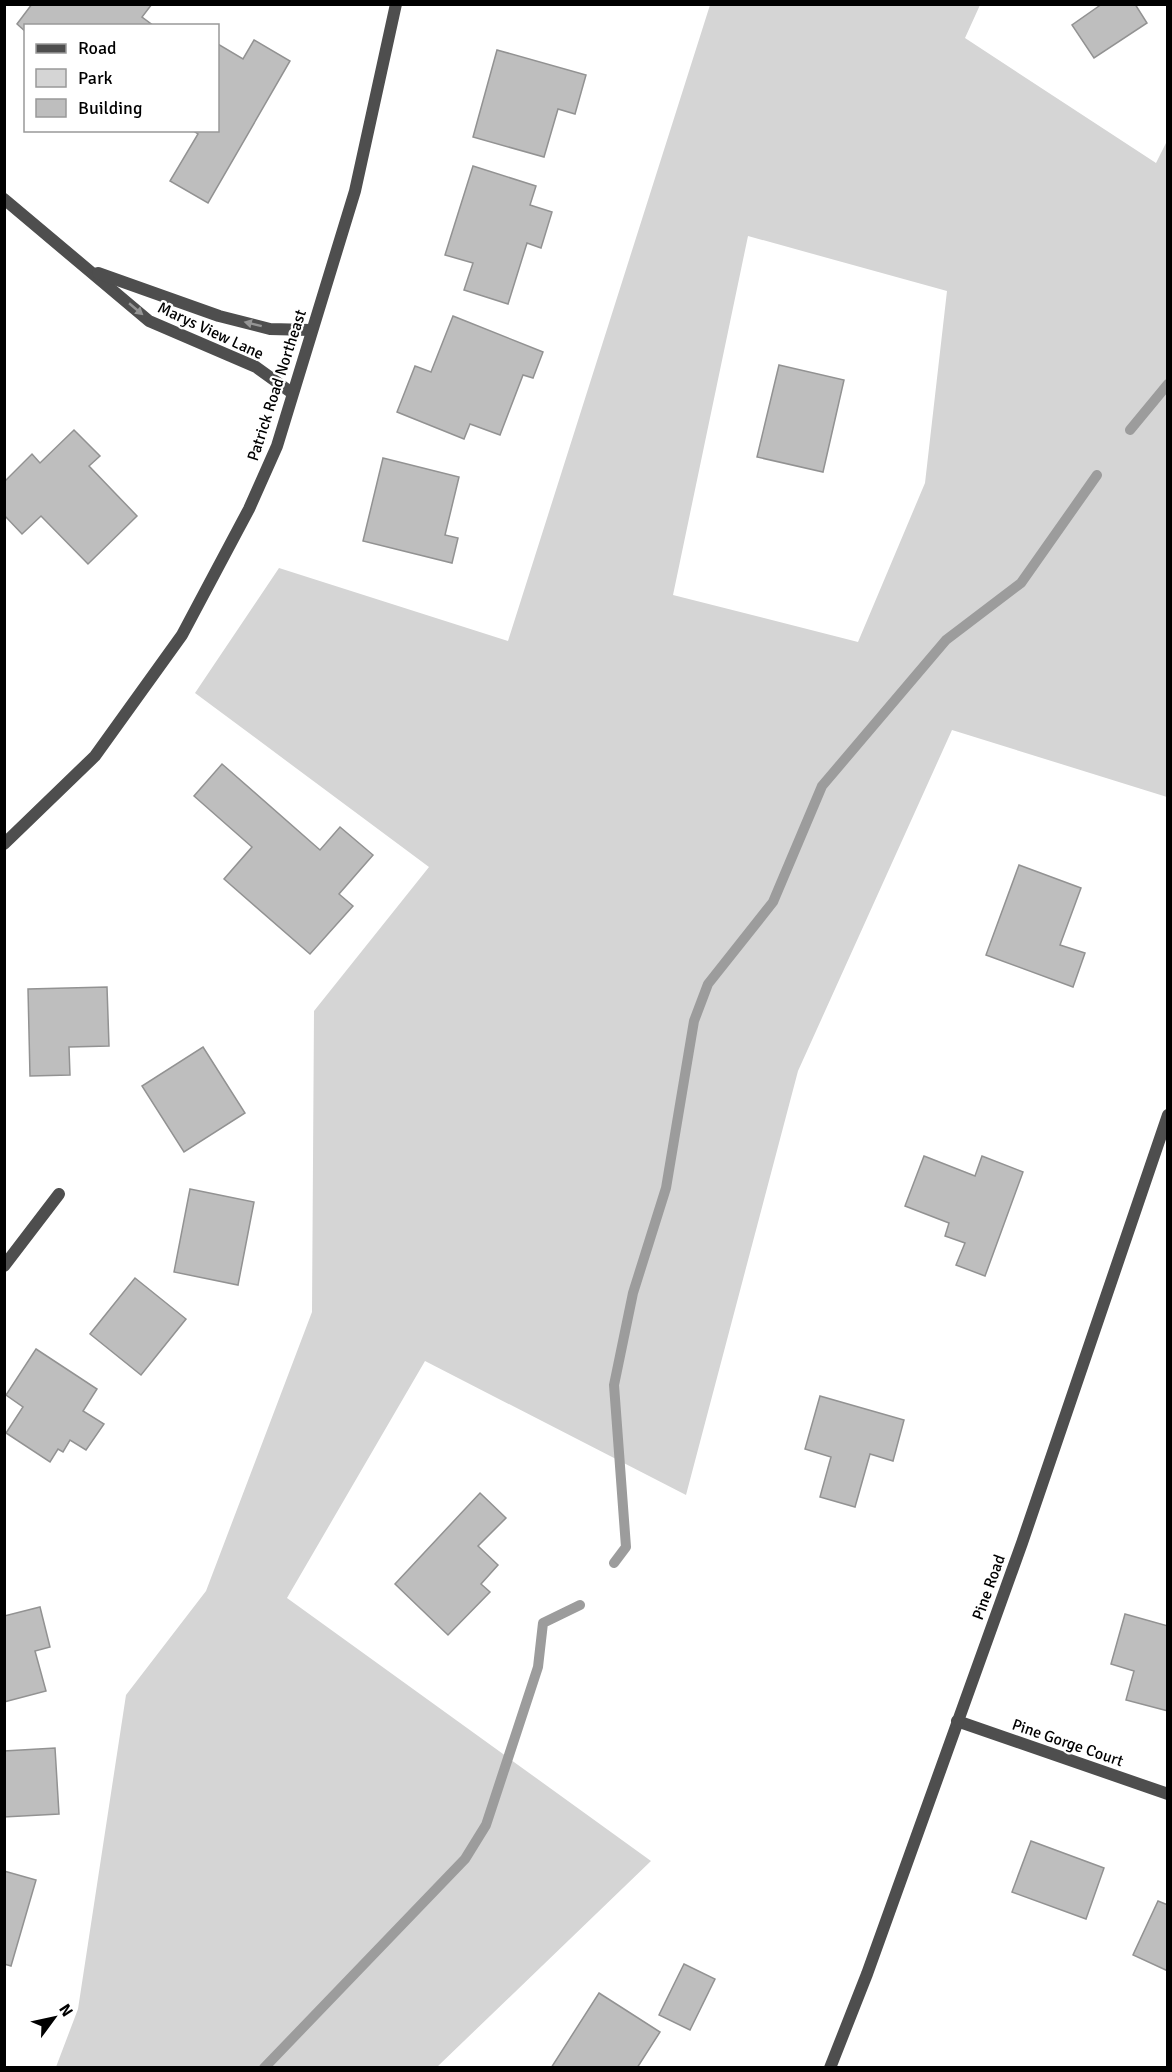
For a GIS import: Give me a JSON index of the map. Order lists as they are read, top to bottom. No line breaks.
{"streets":{"street":["Marys View Lane","Patrick Road Northeast","Pine Road","Pine Gorge Court"]},"crossings":[["Marys View Lane","Patrick Road Northeast"],["Pine Road","Pine Gorge Court"]],"legend":["Road","Park","Building"],"north":"top right"}
